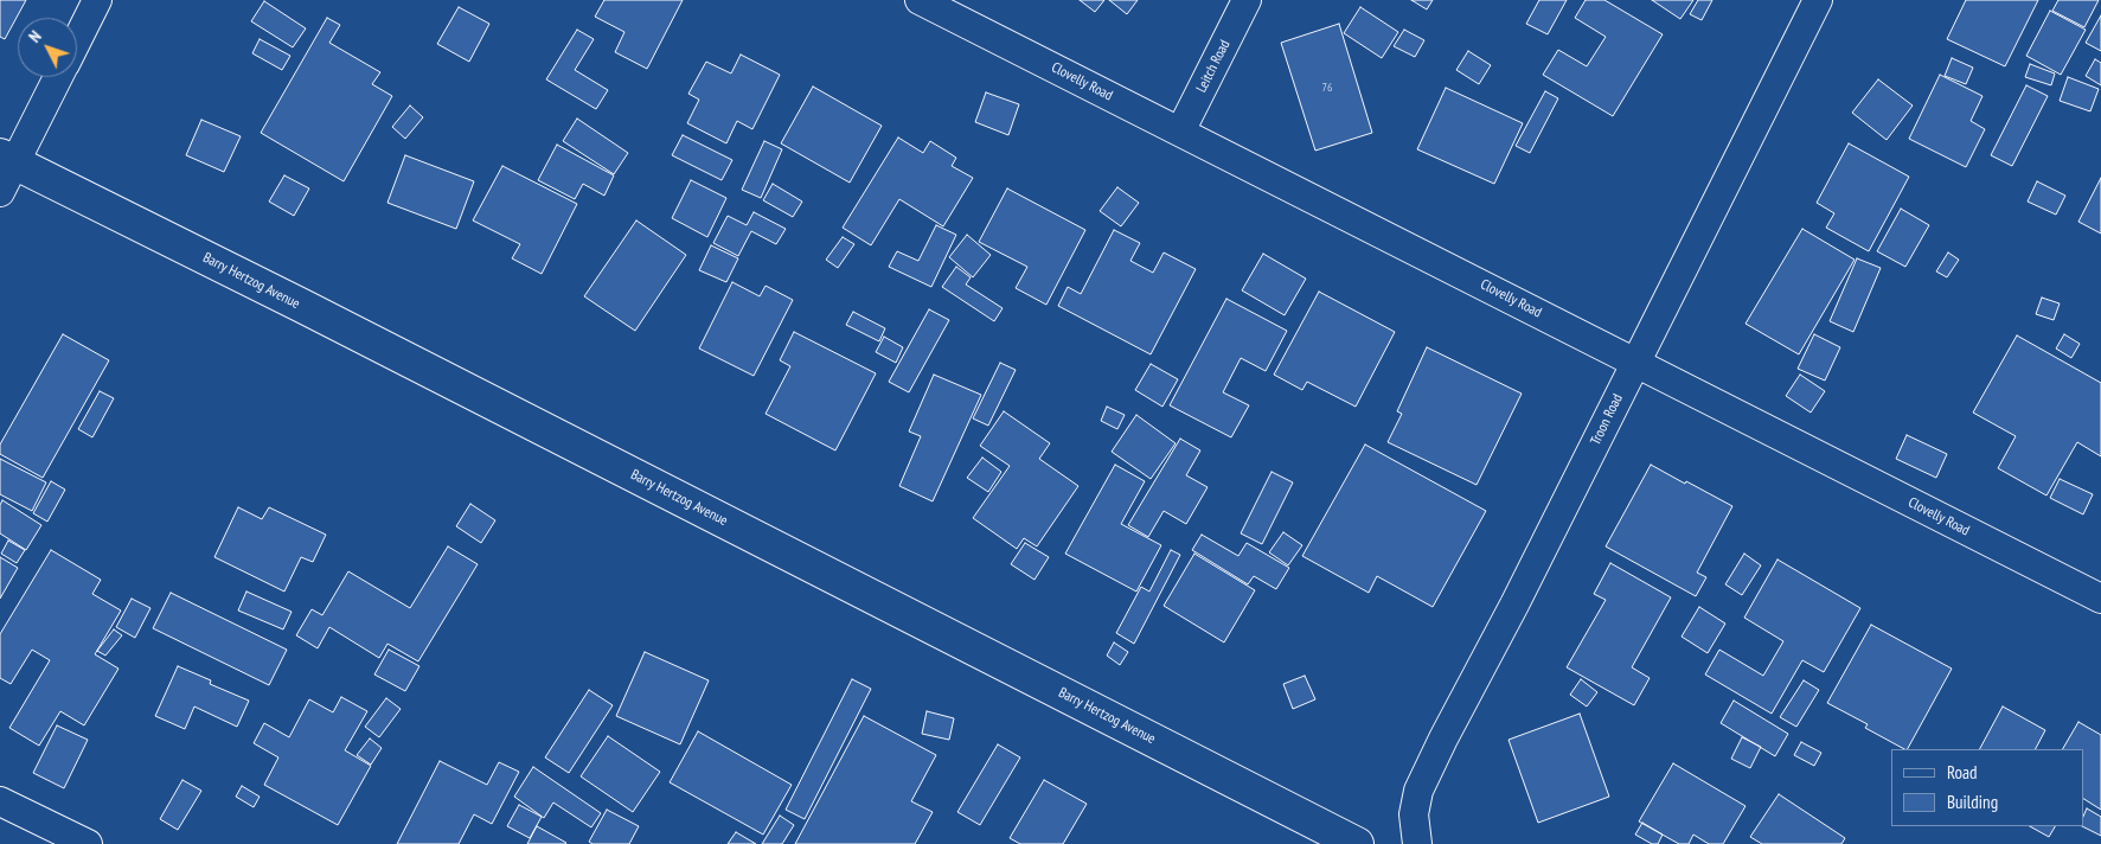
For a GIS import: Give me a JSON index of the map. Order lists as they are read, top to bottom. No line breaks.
{"streets":{"main road":["Barry Hertzog Avenue"],"street":["Leitch Road","Clovelly Road","Troon Road"]},"crossings":[["Leitch Road","Clovelly Road"],["Clovelly Road","Troon Road"]],"house_numbers":["76"],"legend":["Road","Building"],"north":"top left"}
